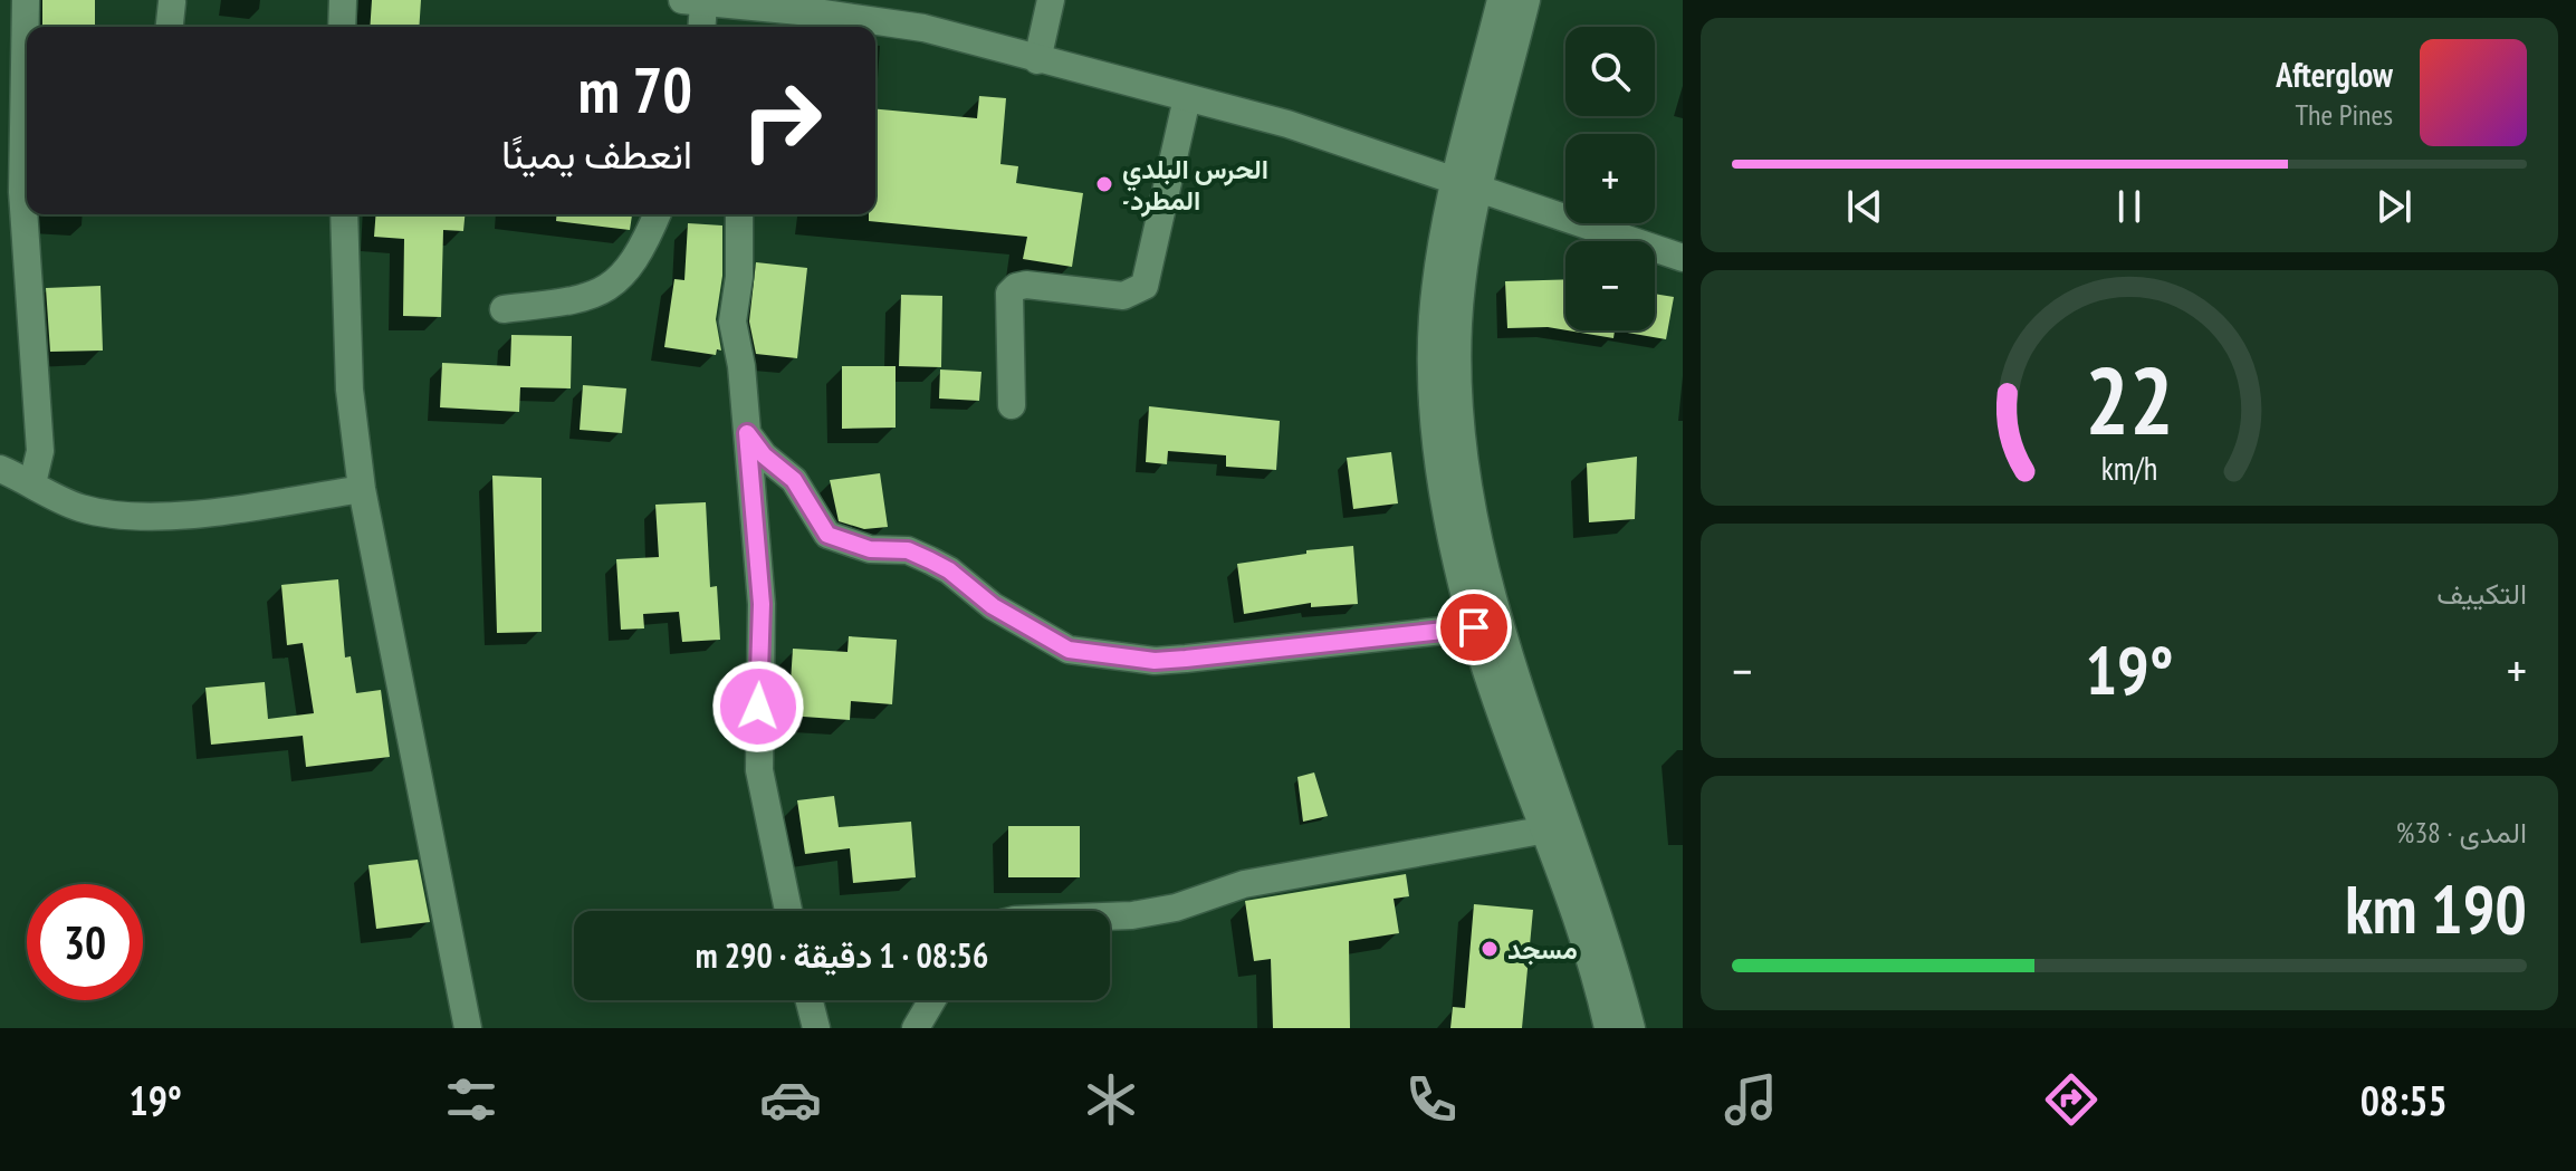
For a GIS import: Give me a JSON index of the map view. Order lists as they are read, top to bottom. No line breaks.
{"places":["الحرس البلدي -المطرد","مسجد"],"page":{"map_buttons":["+","−"],"turn":["70 m","انعطف يمينًا"],"song":["Afterglow","The Pines"],"tile":["التكييف",["المدى · 38%","190 km"]],"heat":["−","19°","+"],"limit":"30","trip":"08:56 · 1 دقيقة · 290 m","tabs":["08:55","19°"],"gauge":["22","km/h"]}}
